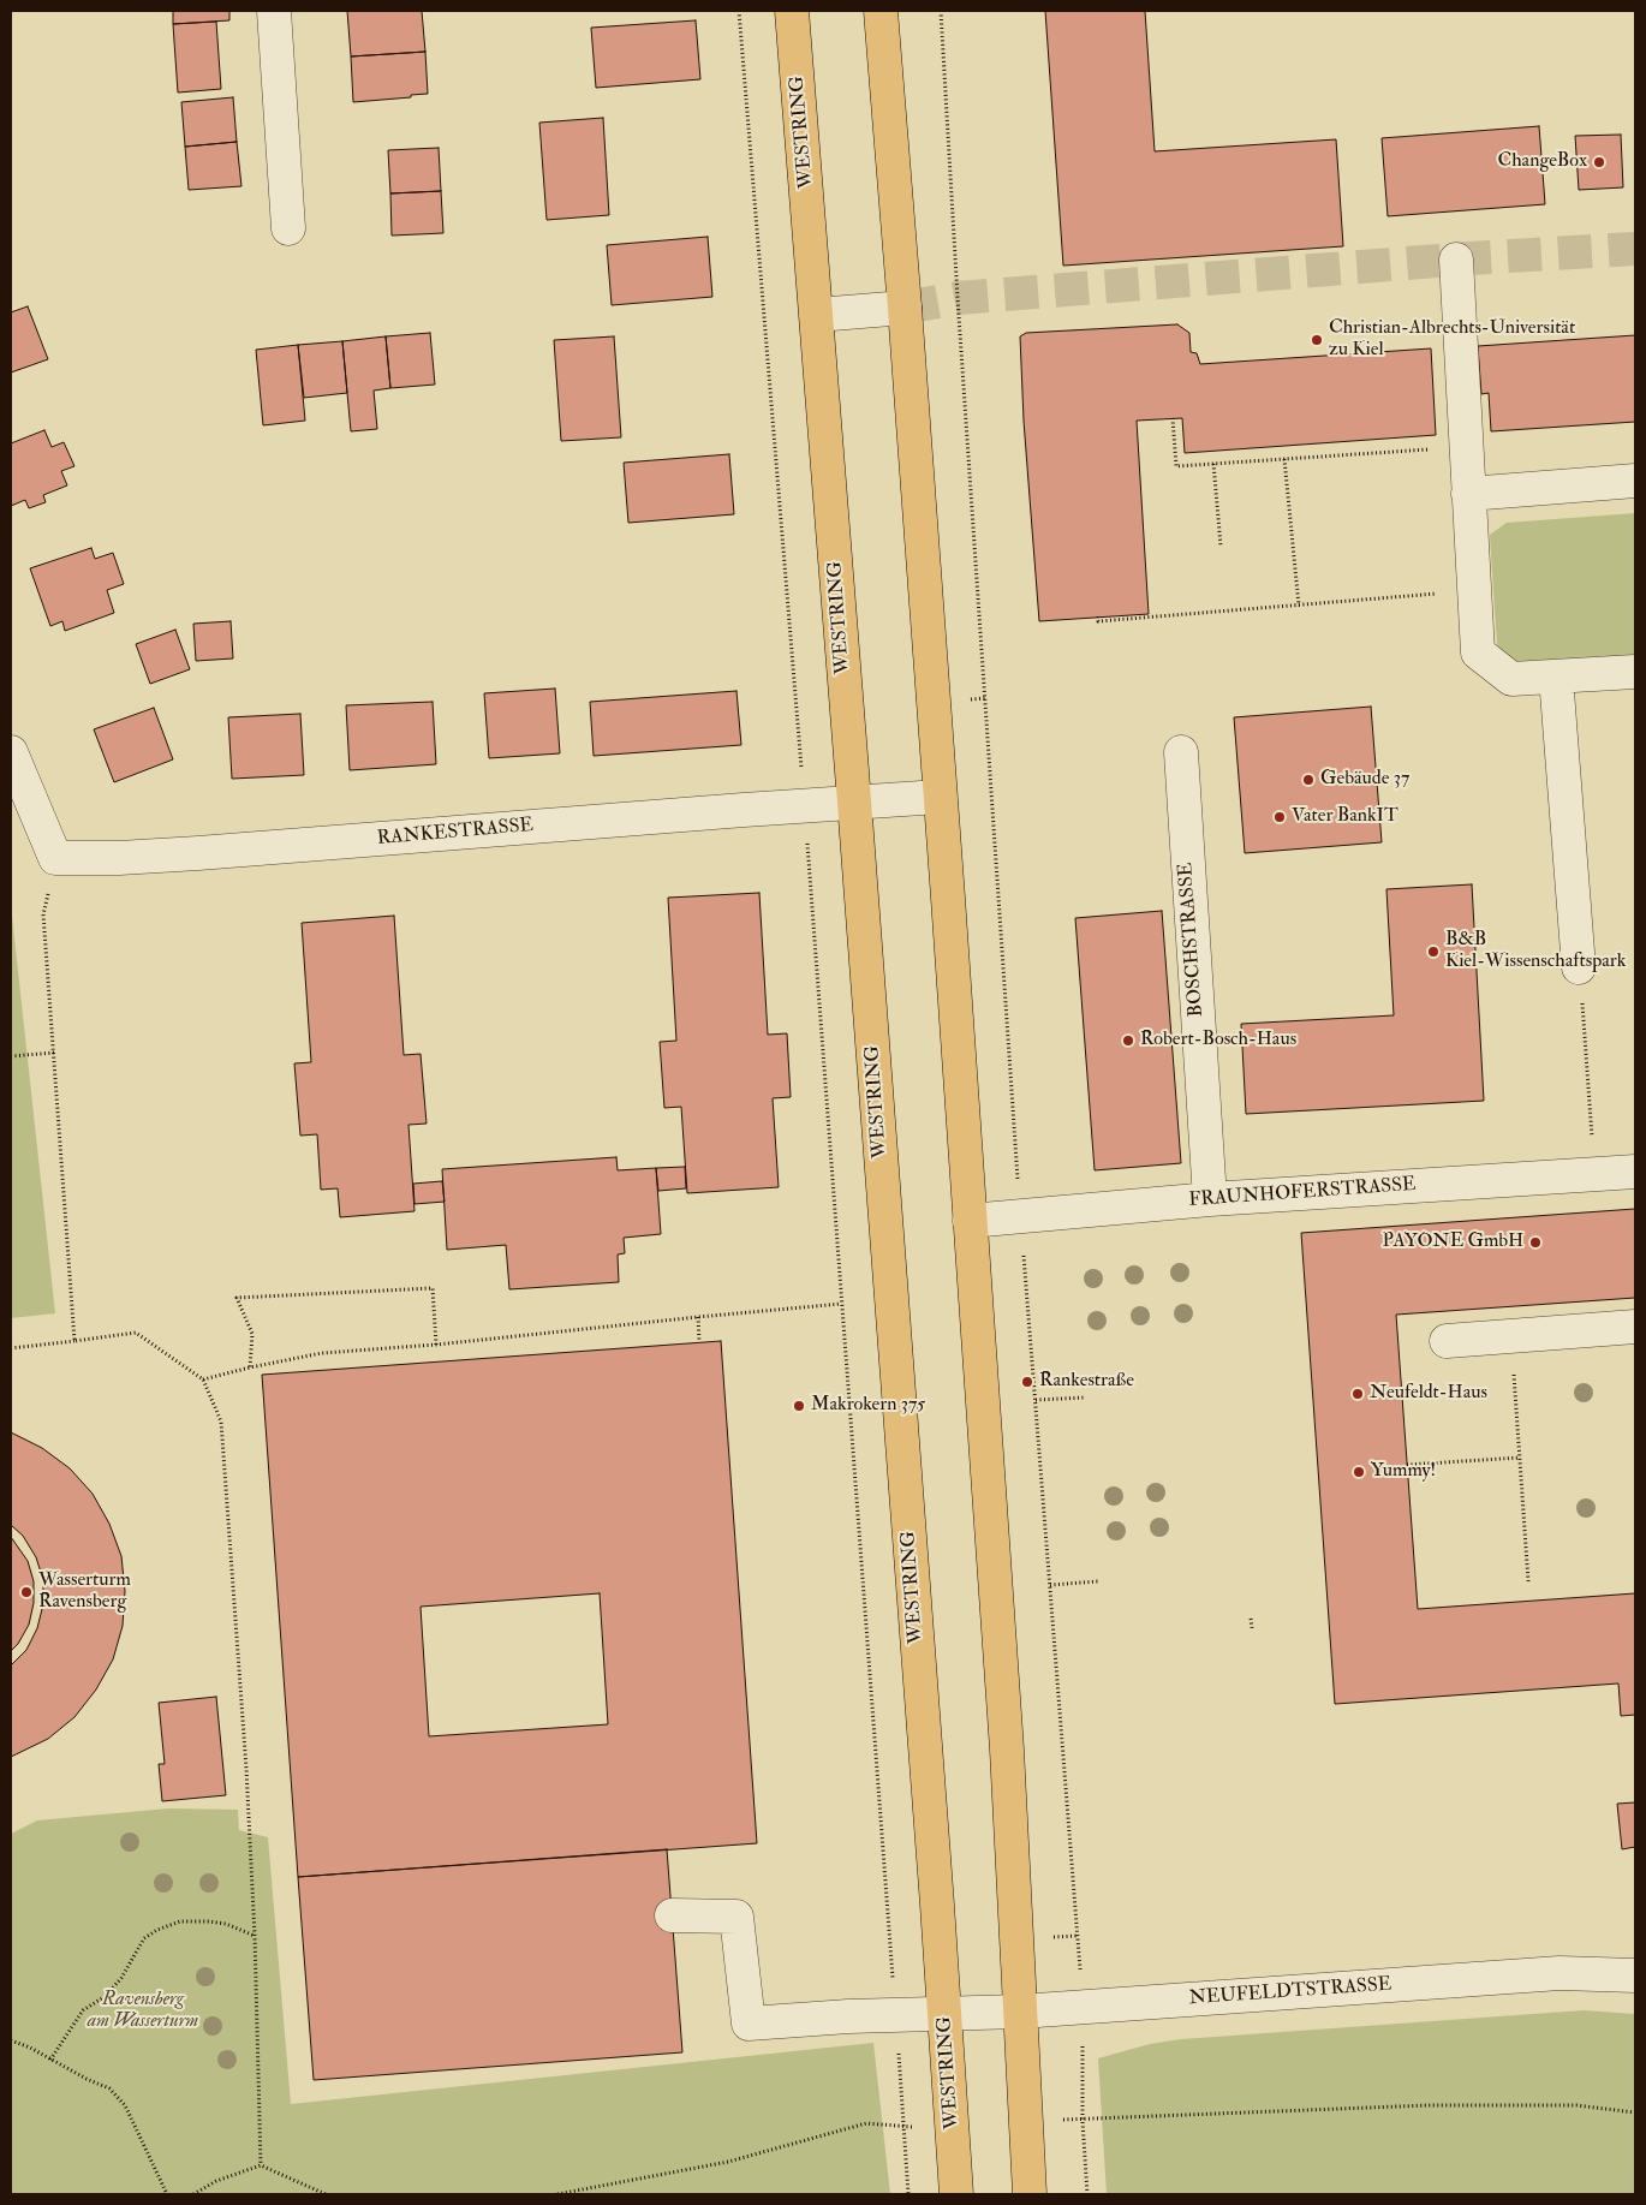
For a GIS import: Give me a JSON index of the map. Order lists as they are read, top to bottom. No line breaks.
{"streets":{"main road":["WESTRING"],"street":["RANKESTRASSE","BOSCHSTRASSE","FRAUNHOFERSTRASSE","NEUFELDTSTRASSE"]},"crossings":[["WESTRING","RANKESTRASSE"],["WESTRING","NEUFELDTSTRASSE"],["BOSCHSTRASSE","FRAUNHOFERSTRASSE"]],"parks":["Ravensberg am Wasserturm"],"places":["ChangeBox","Christian-Albrechts-Universität zu Kiel","Gebäude 37","Vater BankIT","B&B Kiel-Wissenschaftspark","Robert-Bosch-Haus","PAYONE GmbH","Rankestraße","Neufeldt-Haus","Makrokern 375","Yummy!","Wasserturm Ravensberg"]}
